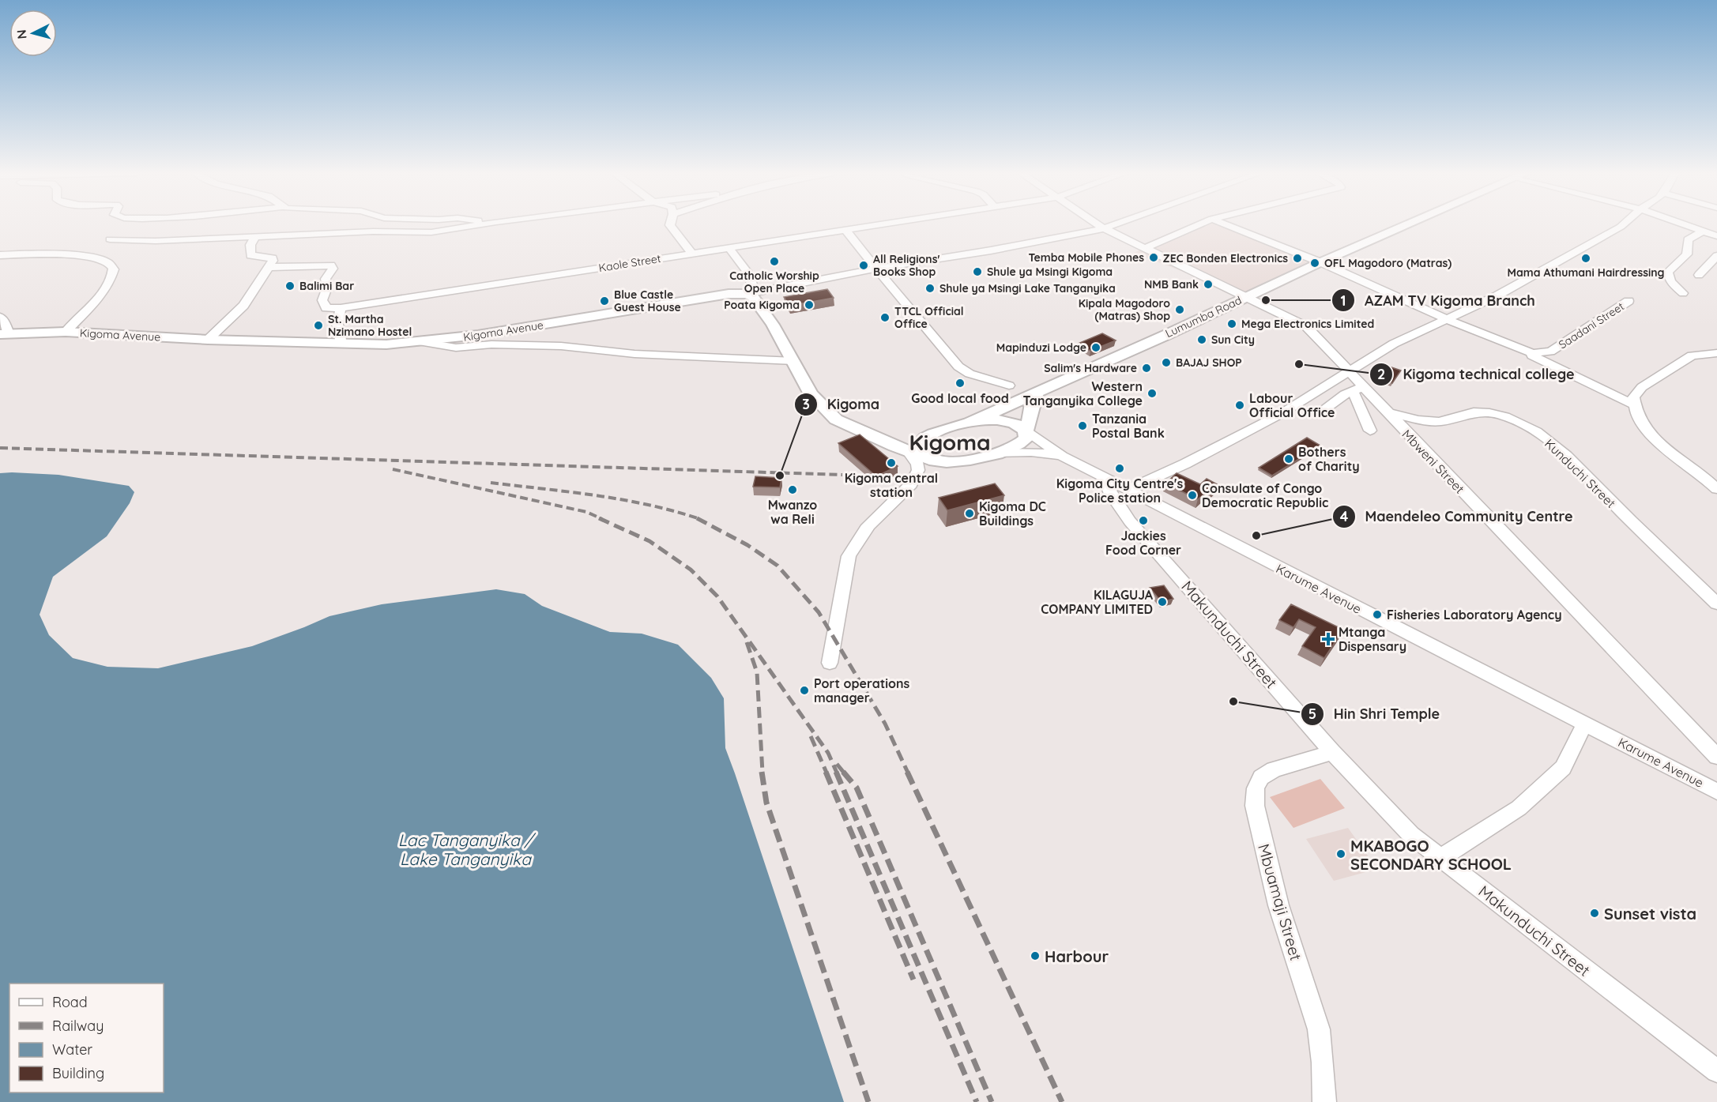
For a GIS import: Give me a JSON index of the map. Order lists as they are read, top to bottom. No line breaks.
{"streets":{"main road":["Lumumba Road","Kigoma Avenue"],"street":["Kaole Street","Saadani Street","Mbweni Street","Kunduchi Street","Karume Avenue","Makunduchi Street","Mbuamaji Street"]},"crossings":[["Lumumba Road","Saadani Street"],["Lumumba Road","Mbweni Street"],["Mbweni Street","Kunduchi Street"],["Karume Avenue","Makunduchi Street"],["Makunduchi Street","Mbuamaji Street"]],"districts":["Kigoma"],"water":["Lac Tanganyika / Lake Tanganyika"],"places":{"other":["Temba Mobile Phones","ZEC Bonden Electronics","Mama Athumani Hairdressing","Catholic Worship Open Place","OFL Magodoro (Matras)","All Religions' Books Shop","Shule ya Msingi Kigoma","NMB Bank","Balimi Bar","Shule ya Msingi Lake Tanganyika","AZAM TV Kigoma Branch","Blue Castle Guest House","Poata Kigoma","Kipala Magodoro (Matras) Shop","TTCL Official Office","Mega Electronics Limited","St. Martha Nzimano Hostel","Sun City","Mapinduzi Lodge","BAJAJ SHOP","Kigoma technical college","Salim's Hardware","Good local food","Western Tanganyika College","Labour Official Office","Tanzania Postal Bank","Bothers of Charity","Kigoma central station","Kigoma City Centre's Police station","Kigoma","Mwanzo wa Reli","Consulate of Congo Democratic Republic","Kigoma DC Buildings","Jackies Food Corner","Maendeleo Community Centre","KILAGUJA COMPANY LIMITED","Fisheries Laboratory Agency","Port operations manager","Hin Shri Temple","MKABOGO SECONDARY SCHOOL","Sunset vista","Harbour"],"health":["Mtanga Dispensary"]},"legend":["Road","Railway","Water","Building"],"north":"left"}
